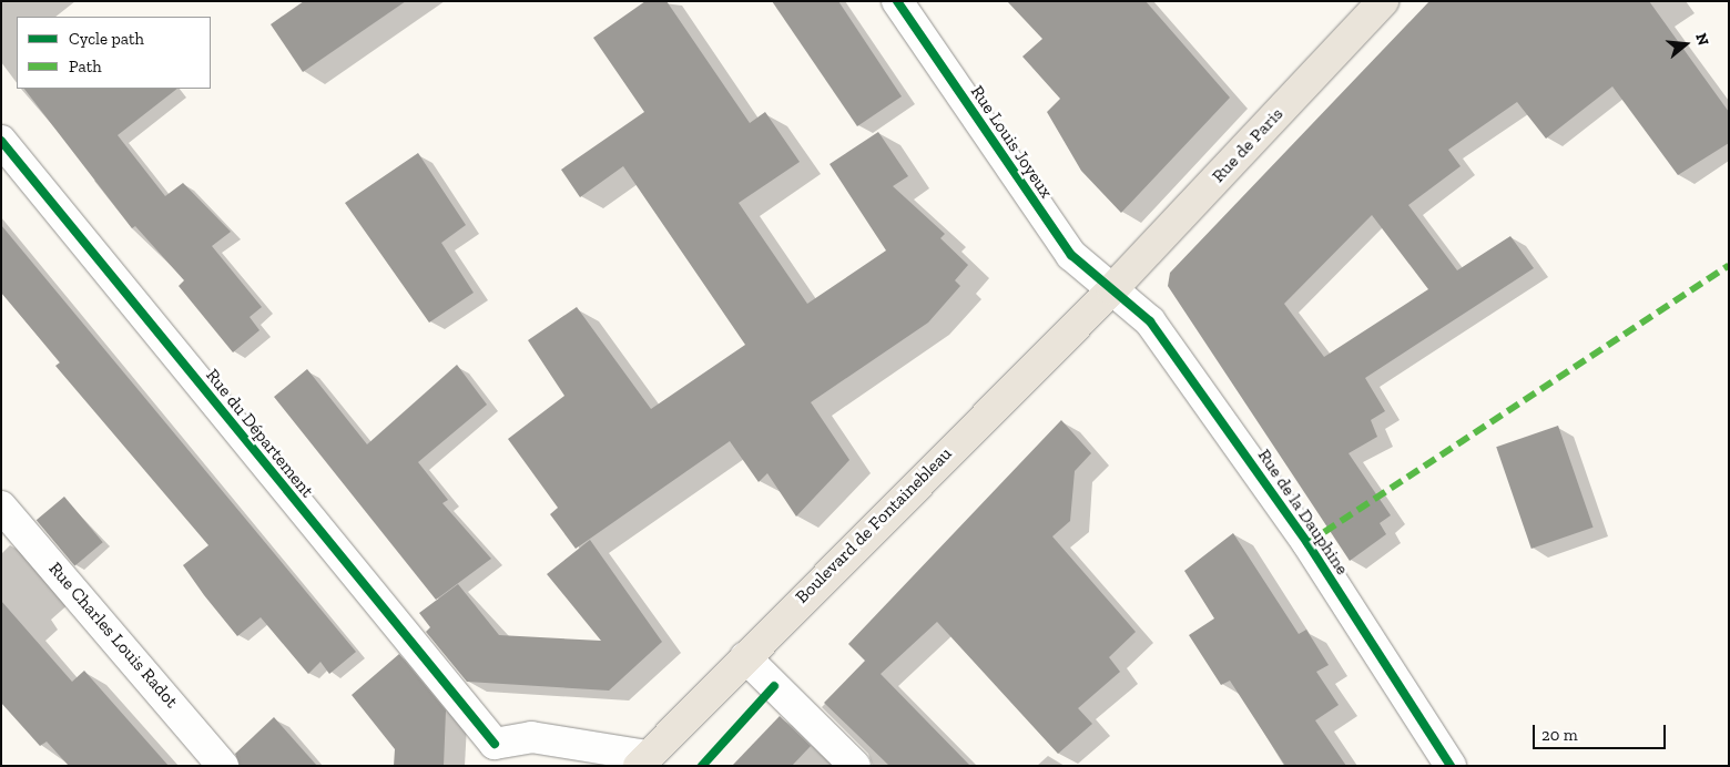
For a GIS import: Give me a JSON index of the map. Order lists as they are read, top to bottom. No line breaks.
{"streets":{"main road":["Rue de Paris","Boulevard de Fontainebleau"],"street":["Rue Louis Joyeux","Rue du Département","Rue de la Dauphine","Rue Charles Louis Radot"]},"crossings":[["Rue Louis Joyeux","Rue de Paris"],["Rue Louis Joyeux","Rue de la Dauphine"],["Rue Louis Joyeux","Boulevard de Fontainebleau"],["Rue de Paris","Rue de la Dauphine"],["Rue de Paris","Boulevard de Fontainebleau"],["Rue du Département","Boulevard de Fontainebleau"],["Rue de la Dauphine","Boulevard de Fontainebleau"]],"legend":["Cycle path","Path"],"scale_bar":"20 m","north":"right"}
